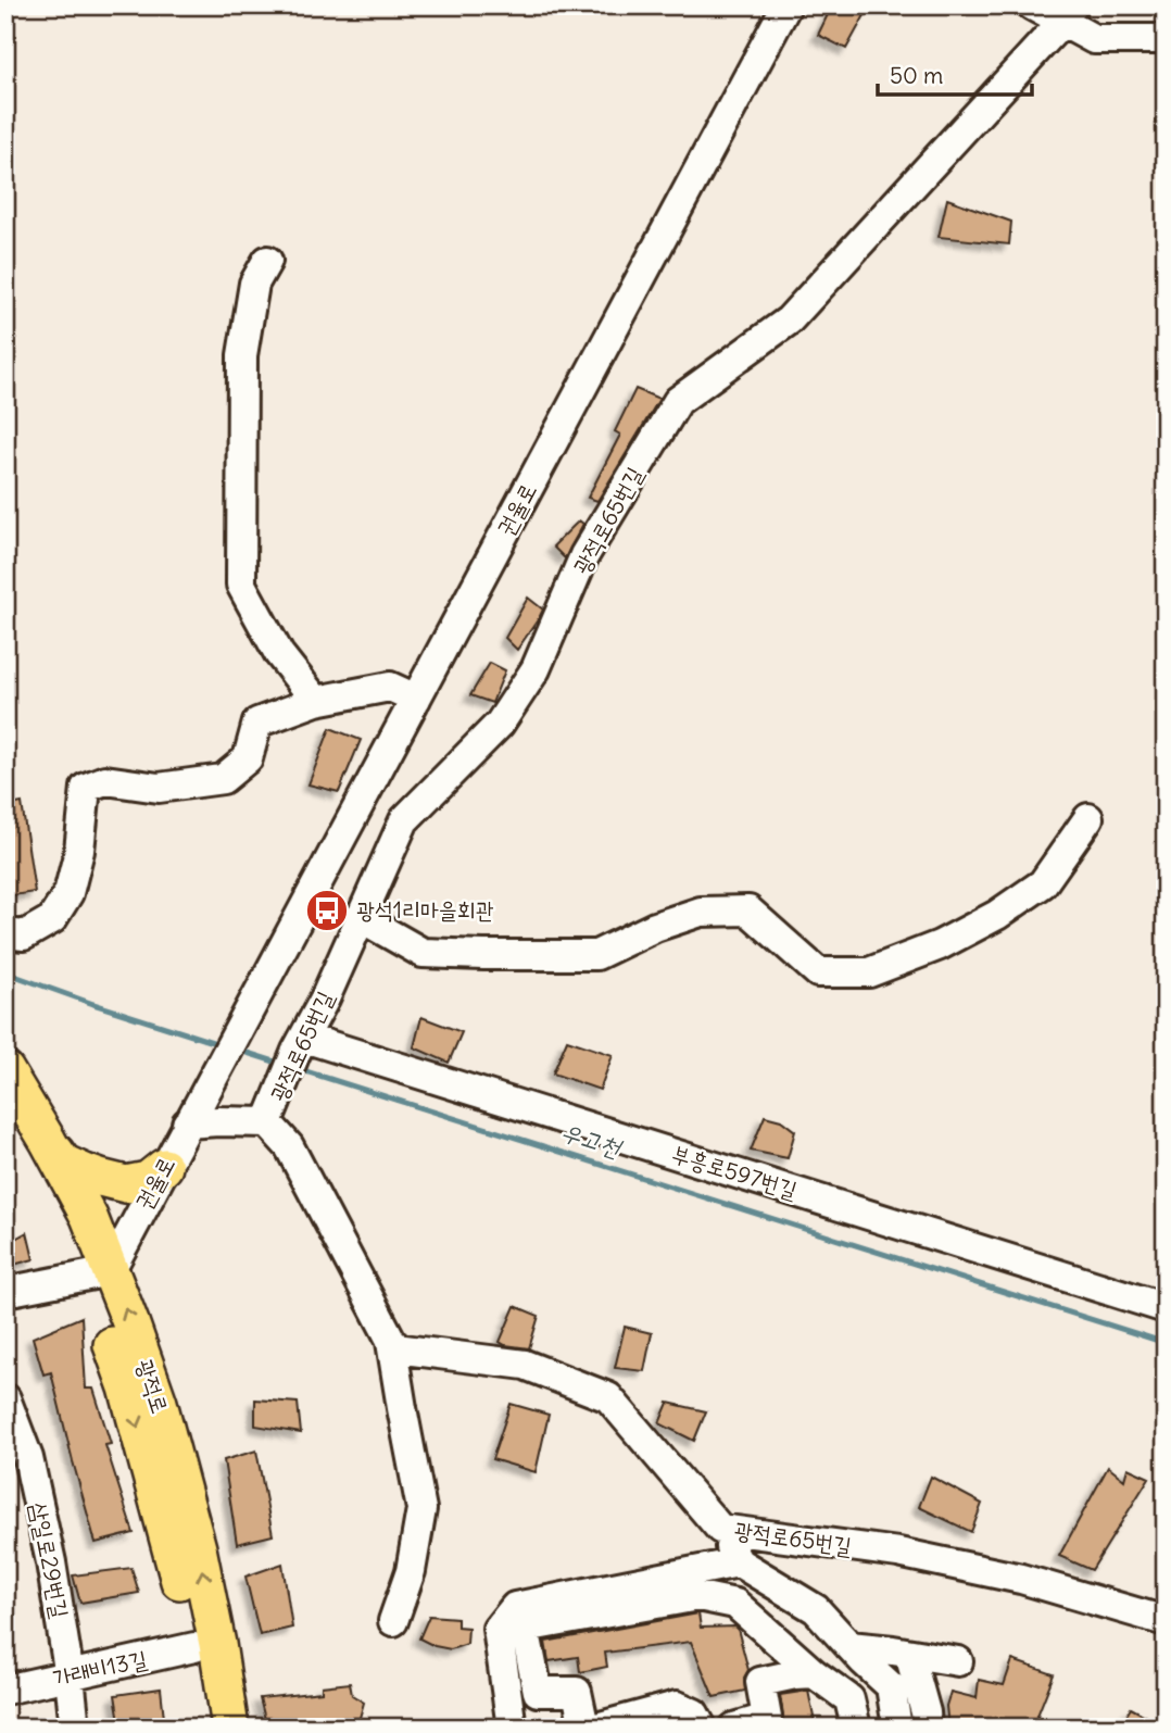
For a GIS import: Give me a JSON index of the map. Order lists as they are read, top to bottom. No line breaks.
{"streets":{"main road":["광적로"],"street":["권율로","광적로65번길","부흥로597번길","삼일로29번길","가래비13길"]},"crossings":[["권율로","광적로65번길"],["권율로","광적로"],["광적로65번길","부흥로597번길"],["광적로","가래비13길"],["삼일로29번길","가래비13길"]],"water":["우고천"],"places":{"bus stop":["광석1리마을회관"]},"scale_bar":"50 m"}
